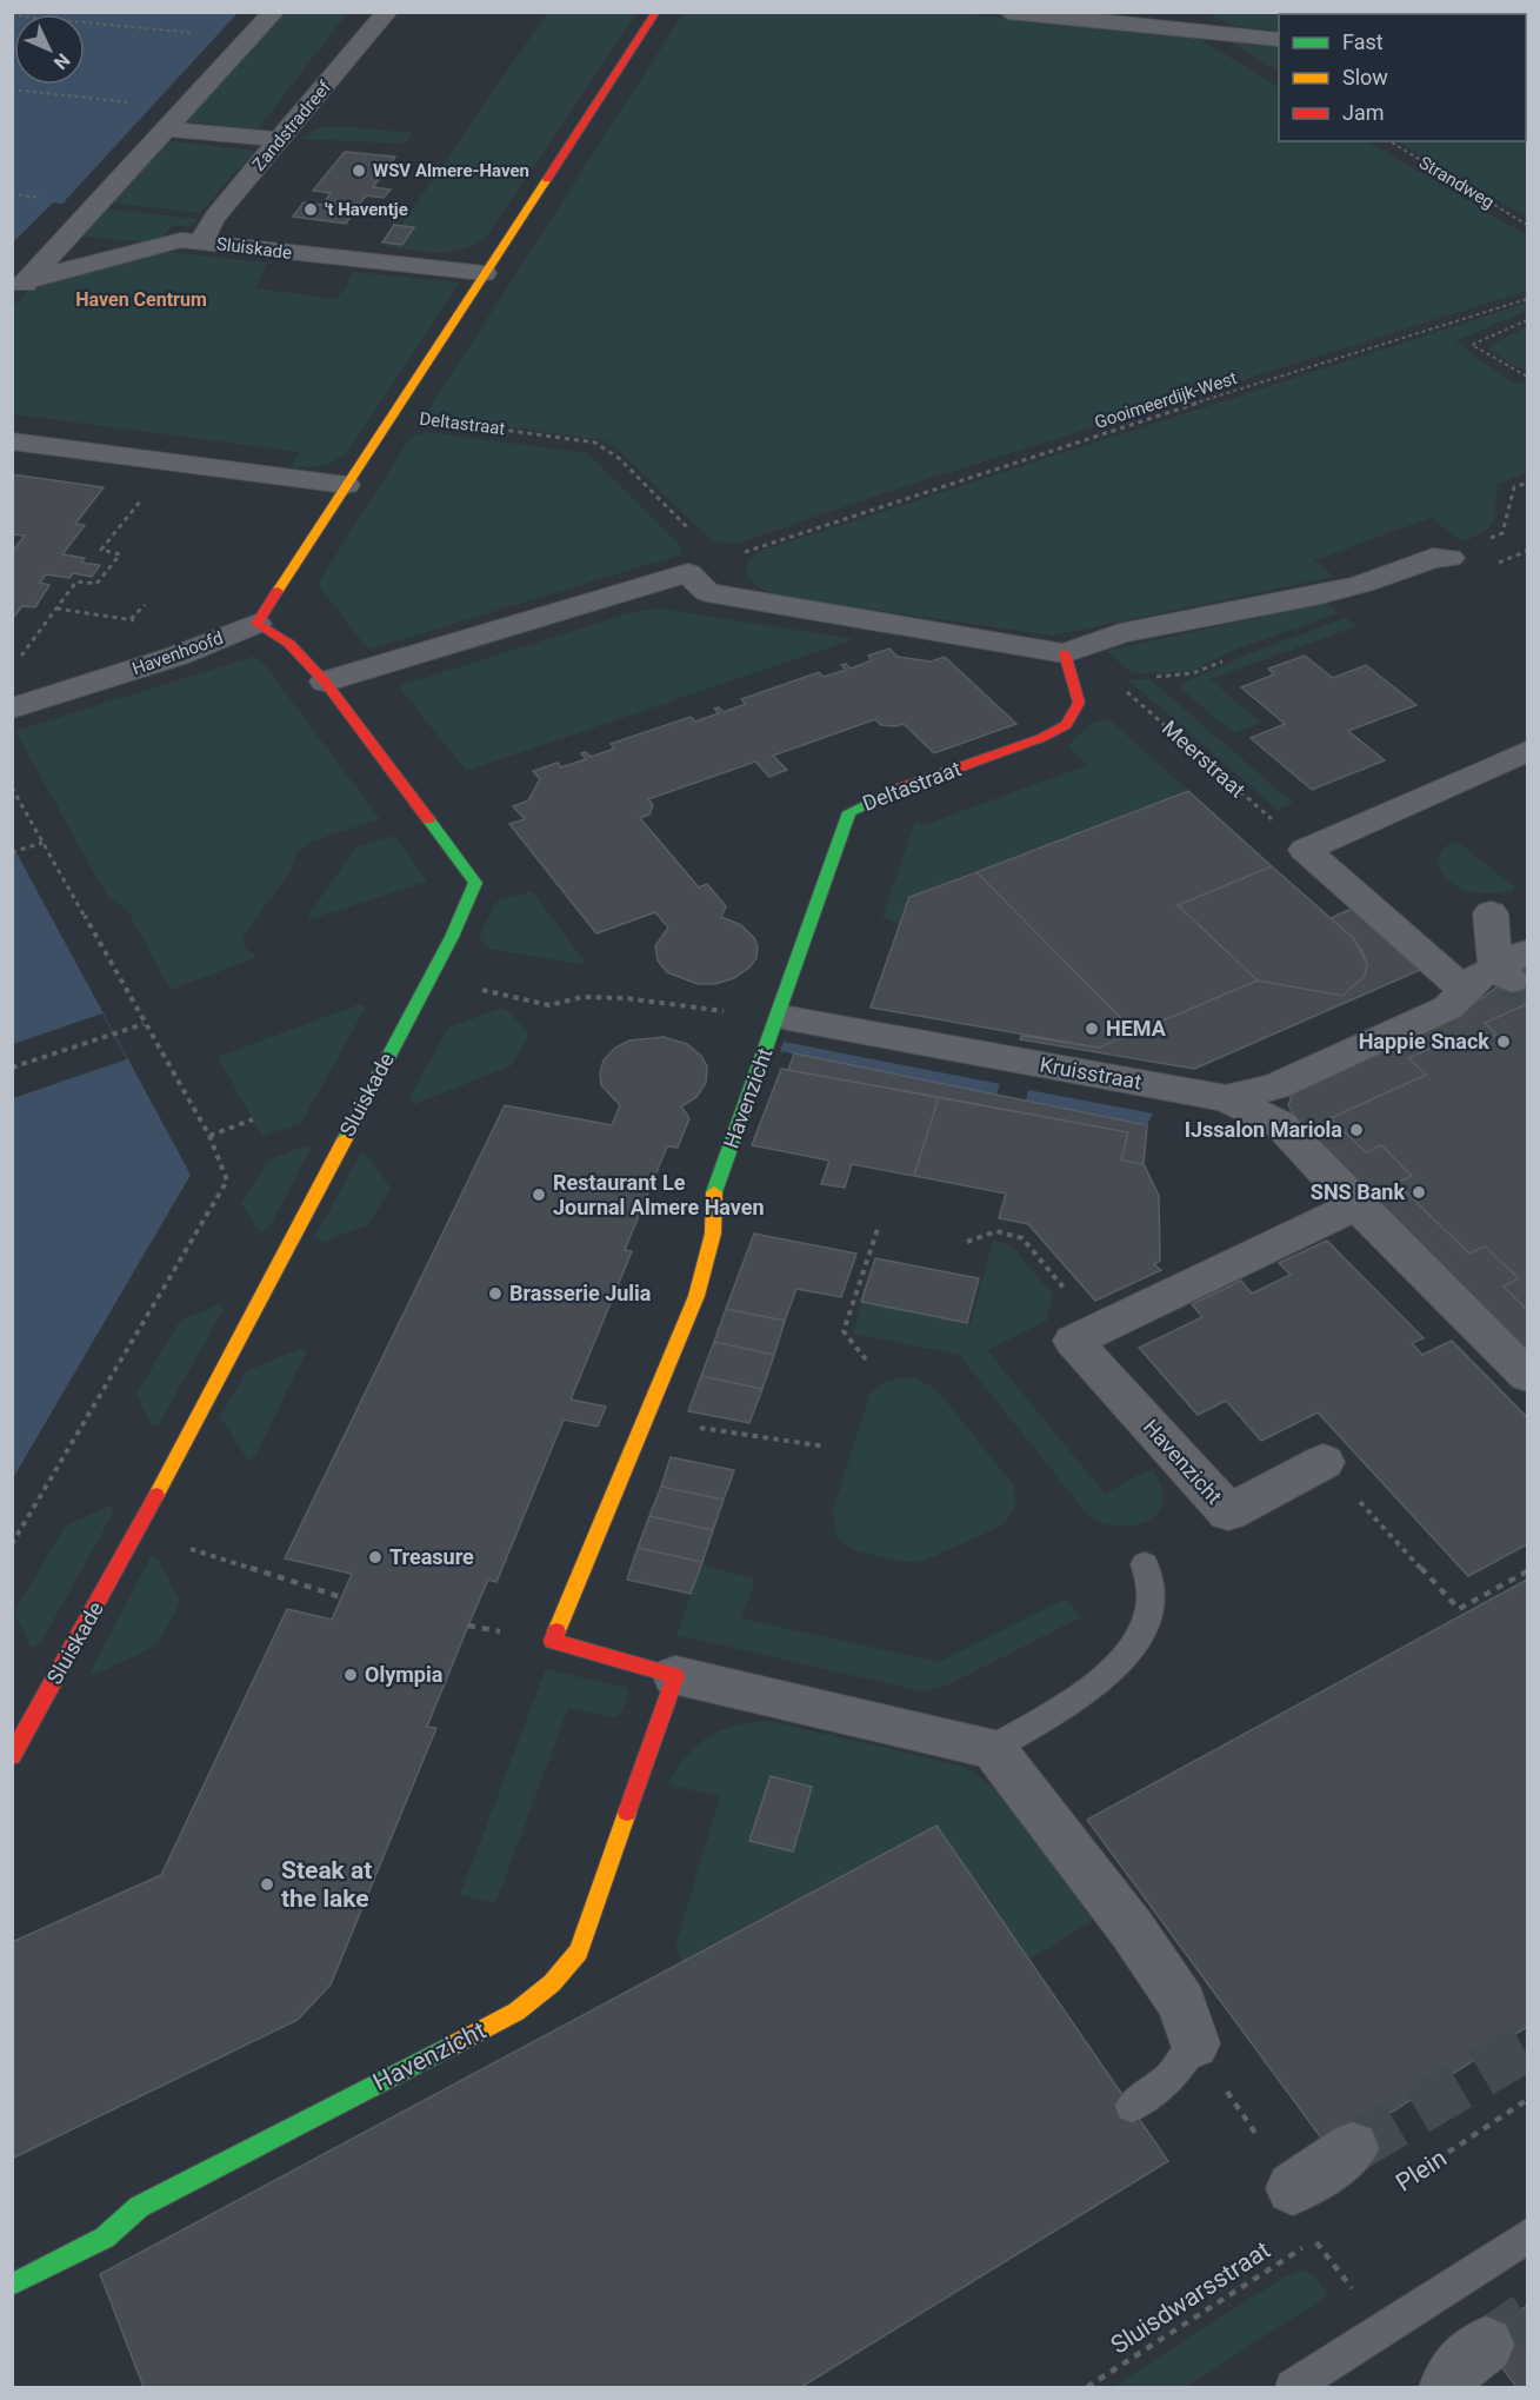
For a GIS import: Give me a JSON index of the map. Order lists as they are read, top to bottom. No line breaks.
{"streets":{"street":["Zandstradreef","Sluiskade","Deltastraat","Havenhoofd","Kruisstraat","Havenzicht"],"path":["Strandweg","Gooimeerdijk-West","Meerstraat","Plein","Sluisdwarsstraat"]},"crossings":[["Zandstradreef","Sluiskade"],["Sluiskade","Havenzicht"],["Gooimeerdijk-West","Deltastraat"],["Deltastraat","Kruisstraat"],["Deltastraat","Havenzicht"],["Kruisstraat","Havenzicht"]],"districts":["Haven Centrum"],"places":["WSV Almere-Haven","'t Haventje","HEMA","Happie Snack","IJssalon Mariola","SNS Bank","Restaurant Le Journal Almere Haven","Brasserie Julia","Treasure","Olympia","Steak at the lake"],"legend":["Fast","Slow","Jam"],"north":"bottom right"}
